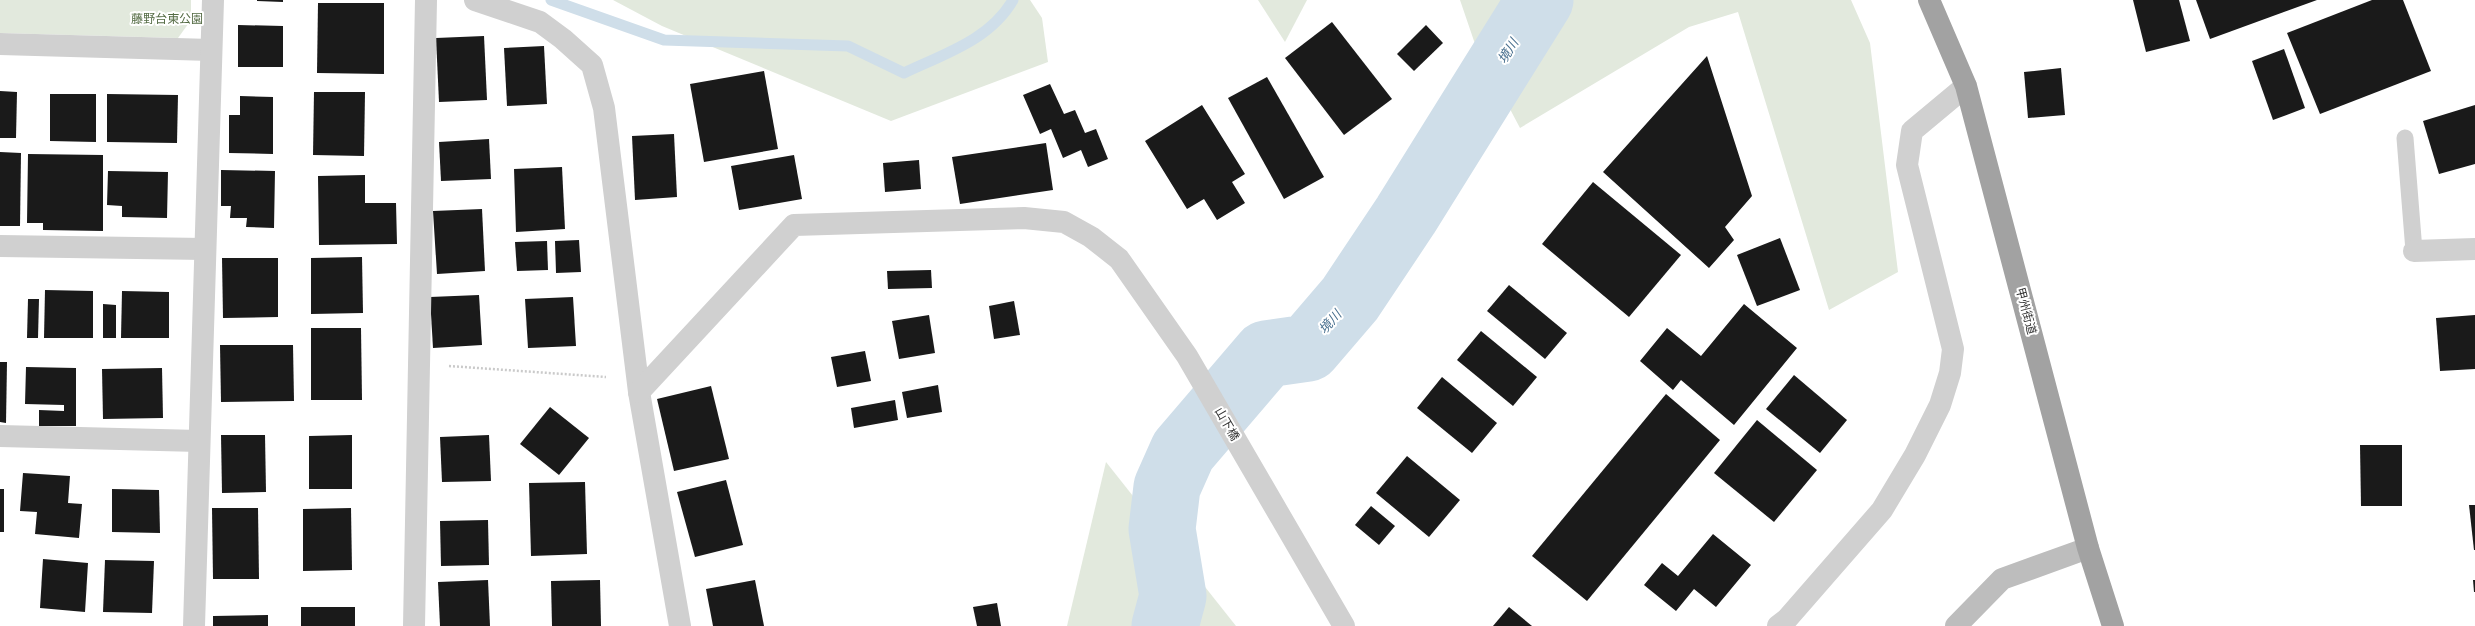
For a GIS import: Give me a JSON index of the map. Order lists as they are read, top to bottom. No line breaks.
{"streets":{"highway":["甲州街道"],"street":["山下橋"]},"water":["境川"],"parks":["藤野台東公園"]}
